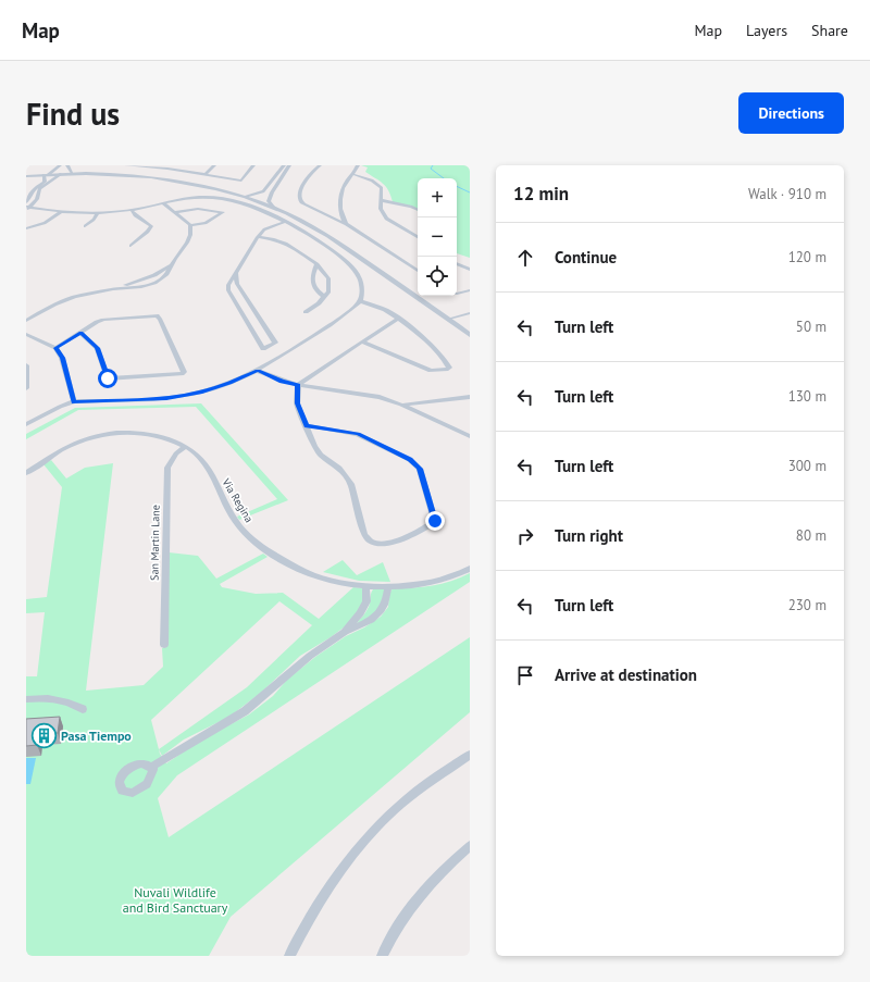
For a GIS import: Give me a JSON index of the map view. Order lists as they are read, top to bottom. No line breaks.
{"streets":{"street":["Via Regina","San Martin Lane"]},"crossings":[["Via Regina","San Martin Lane"]],"parks":["Nuvali Wildlife and Bird Sanctuary"],"places":{"building":["Pasa Tiempo"]},"page":{"header":"Map","nav":["Map","Layers","Share"],"buttons":"Directions","title":"Find us","heading":["12 min","Walk · 910 m"],"map_buttons":["+","−"],"list":[["Continue","120 m"],["Turn left","50 m"],["Turn left","130 m"],["Turn left","300 m"],["Turn right","80 m"],["Turn left","230 m"],"Arrive at destination"]}}
